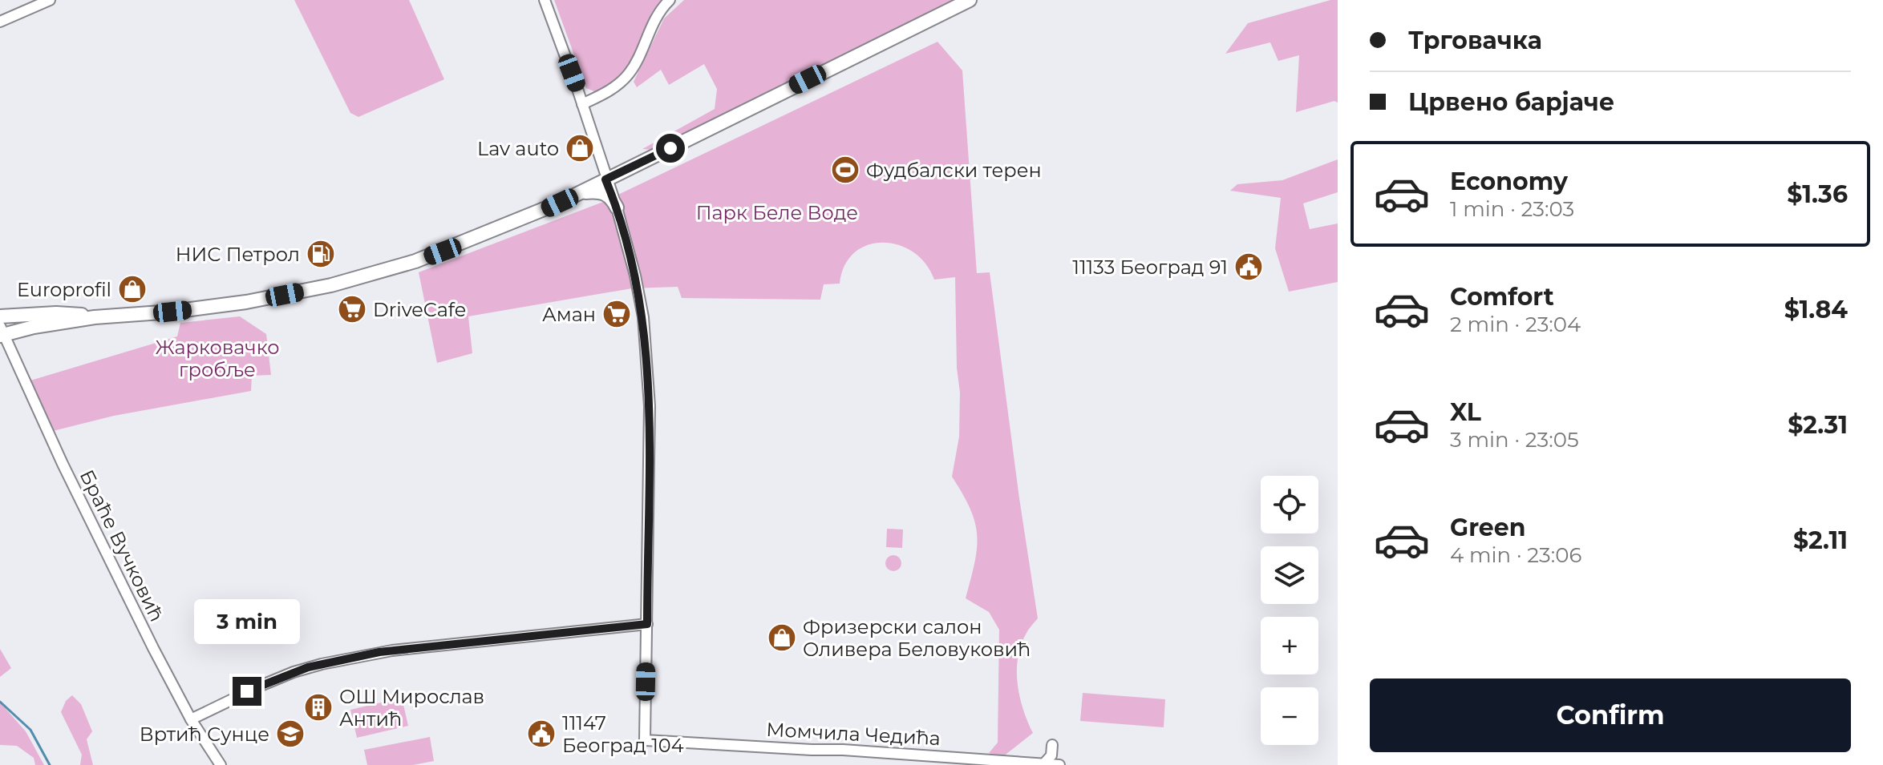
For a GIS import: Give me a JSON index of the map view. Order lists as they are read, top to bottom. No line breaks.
{"streets":{"street":["Браће Вучковић","Момчила Чедића"]},"parks":["Парк Беле Воде","Жарковачко гробље"],"places":{"shop":["Lav auto","Europrofil","Фризерски салон Оливера Беловуковић"],"sports":["Фудбалски терен"],"fuel station":["НИС Петрол"],"public building":["11133 Београд 91","11147 Београд 104"],"supermarket":["DriveCafe","Аман"],"building":["ОШ Мирослав Антић"],"school or university":["Вртић Сунце"]},"page":{"banner":["Трговачка","Црвено барјаче"],"list":[{"name":"Economy","note":"1 min · 23:03","value":"$1.36"},{"name":"Comfort","note":"2 min · 23:04","value":"$1.84"},{"name":"XL","note":"3 min · 23:05","value":"$2.31"},{"name":"Green","note":"4 min · 23:06","value":"$2.11"}],"map_buttons":["+","−"],"bubble":"3 min","buttons":"Confirm"}}
